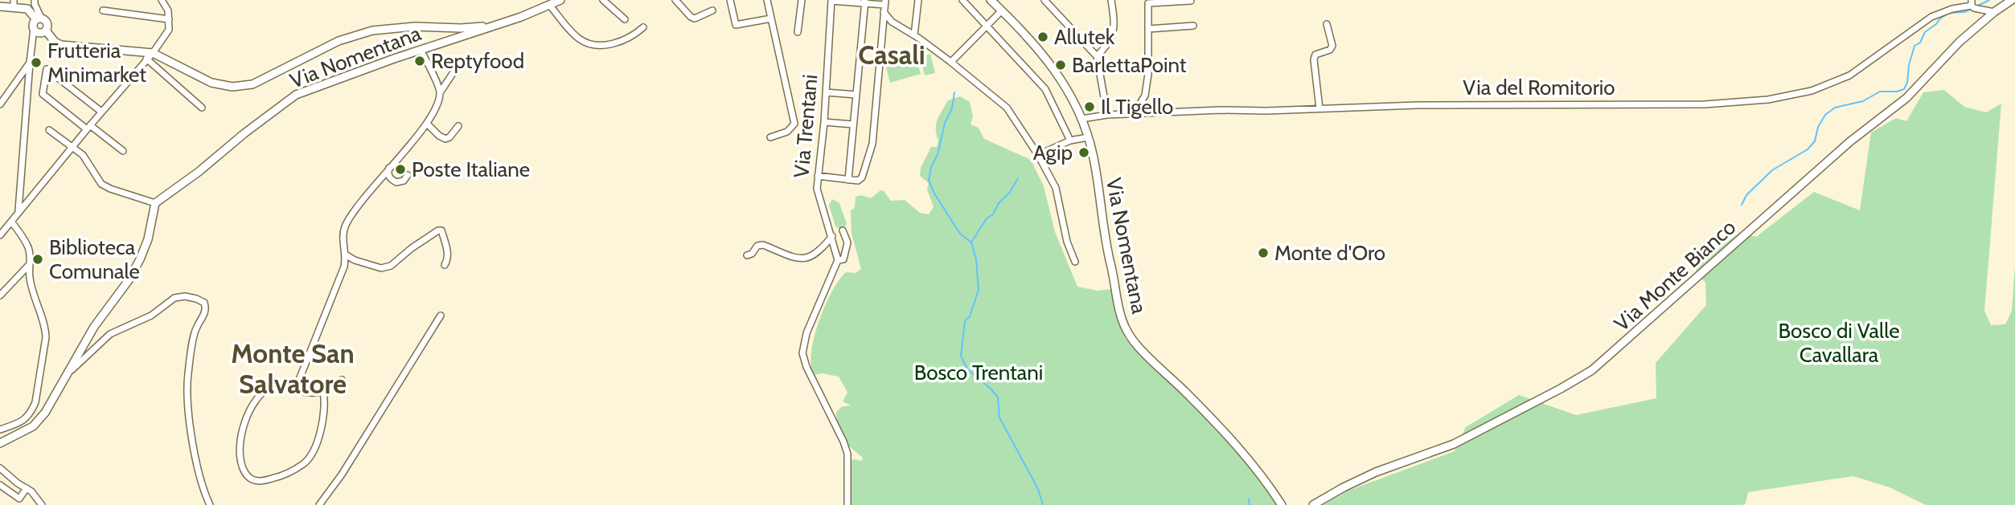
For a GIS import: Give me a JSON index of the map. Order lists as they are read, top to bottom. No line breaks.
{"streets":{"main road":["Via Nomentana","Via Monte Bianco"],"street":["Via del Romitorio","Via Trentani"]},"crossings":[["Via Nomentana","Via del Romitorio"]],"districts":["Casali","Monte San Salvatore"],"parks":["Bosco di Valle Cavallara","Bosco Trentani"],"places":["Allutek","Reptyfood","Frutteria Minimarket","BarlettaPoint","Il Tigello","Agip","Poste Italiane","Monte d'Oro","Biblioteca Comunale"]}
